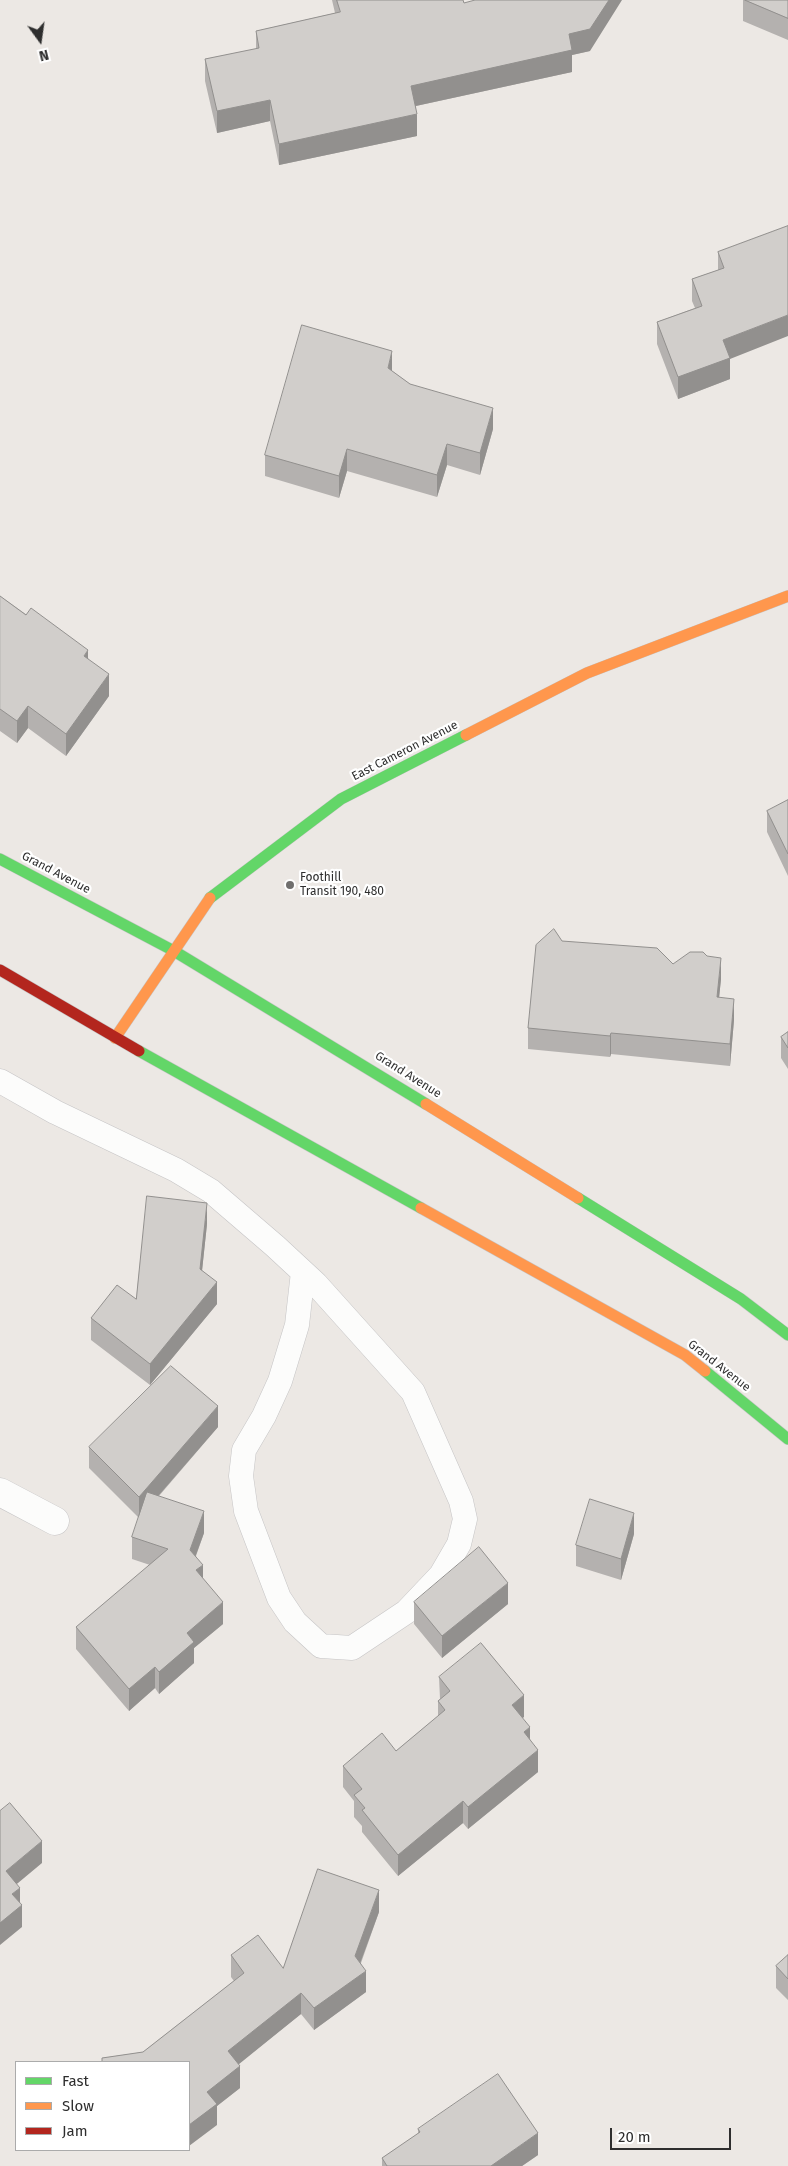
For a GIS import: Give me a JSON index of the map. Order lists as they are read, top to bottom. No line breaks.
{"streets":{"main road":["East Cameron Avenue","Grand Avenue"]},"crossings":[["East Cameron Avenue","Grand Avenue"]],"places":["Foothill Transit 190, 480"],"legend":["Fast","Slow","Jam"],"scale_bar":"20 m","north":"bottom"}
